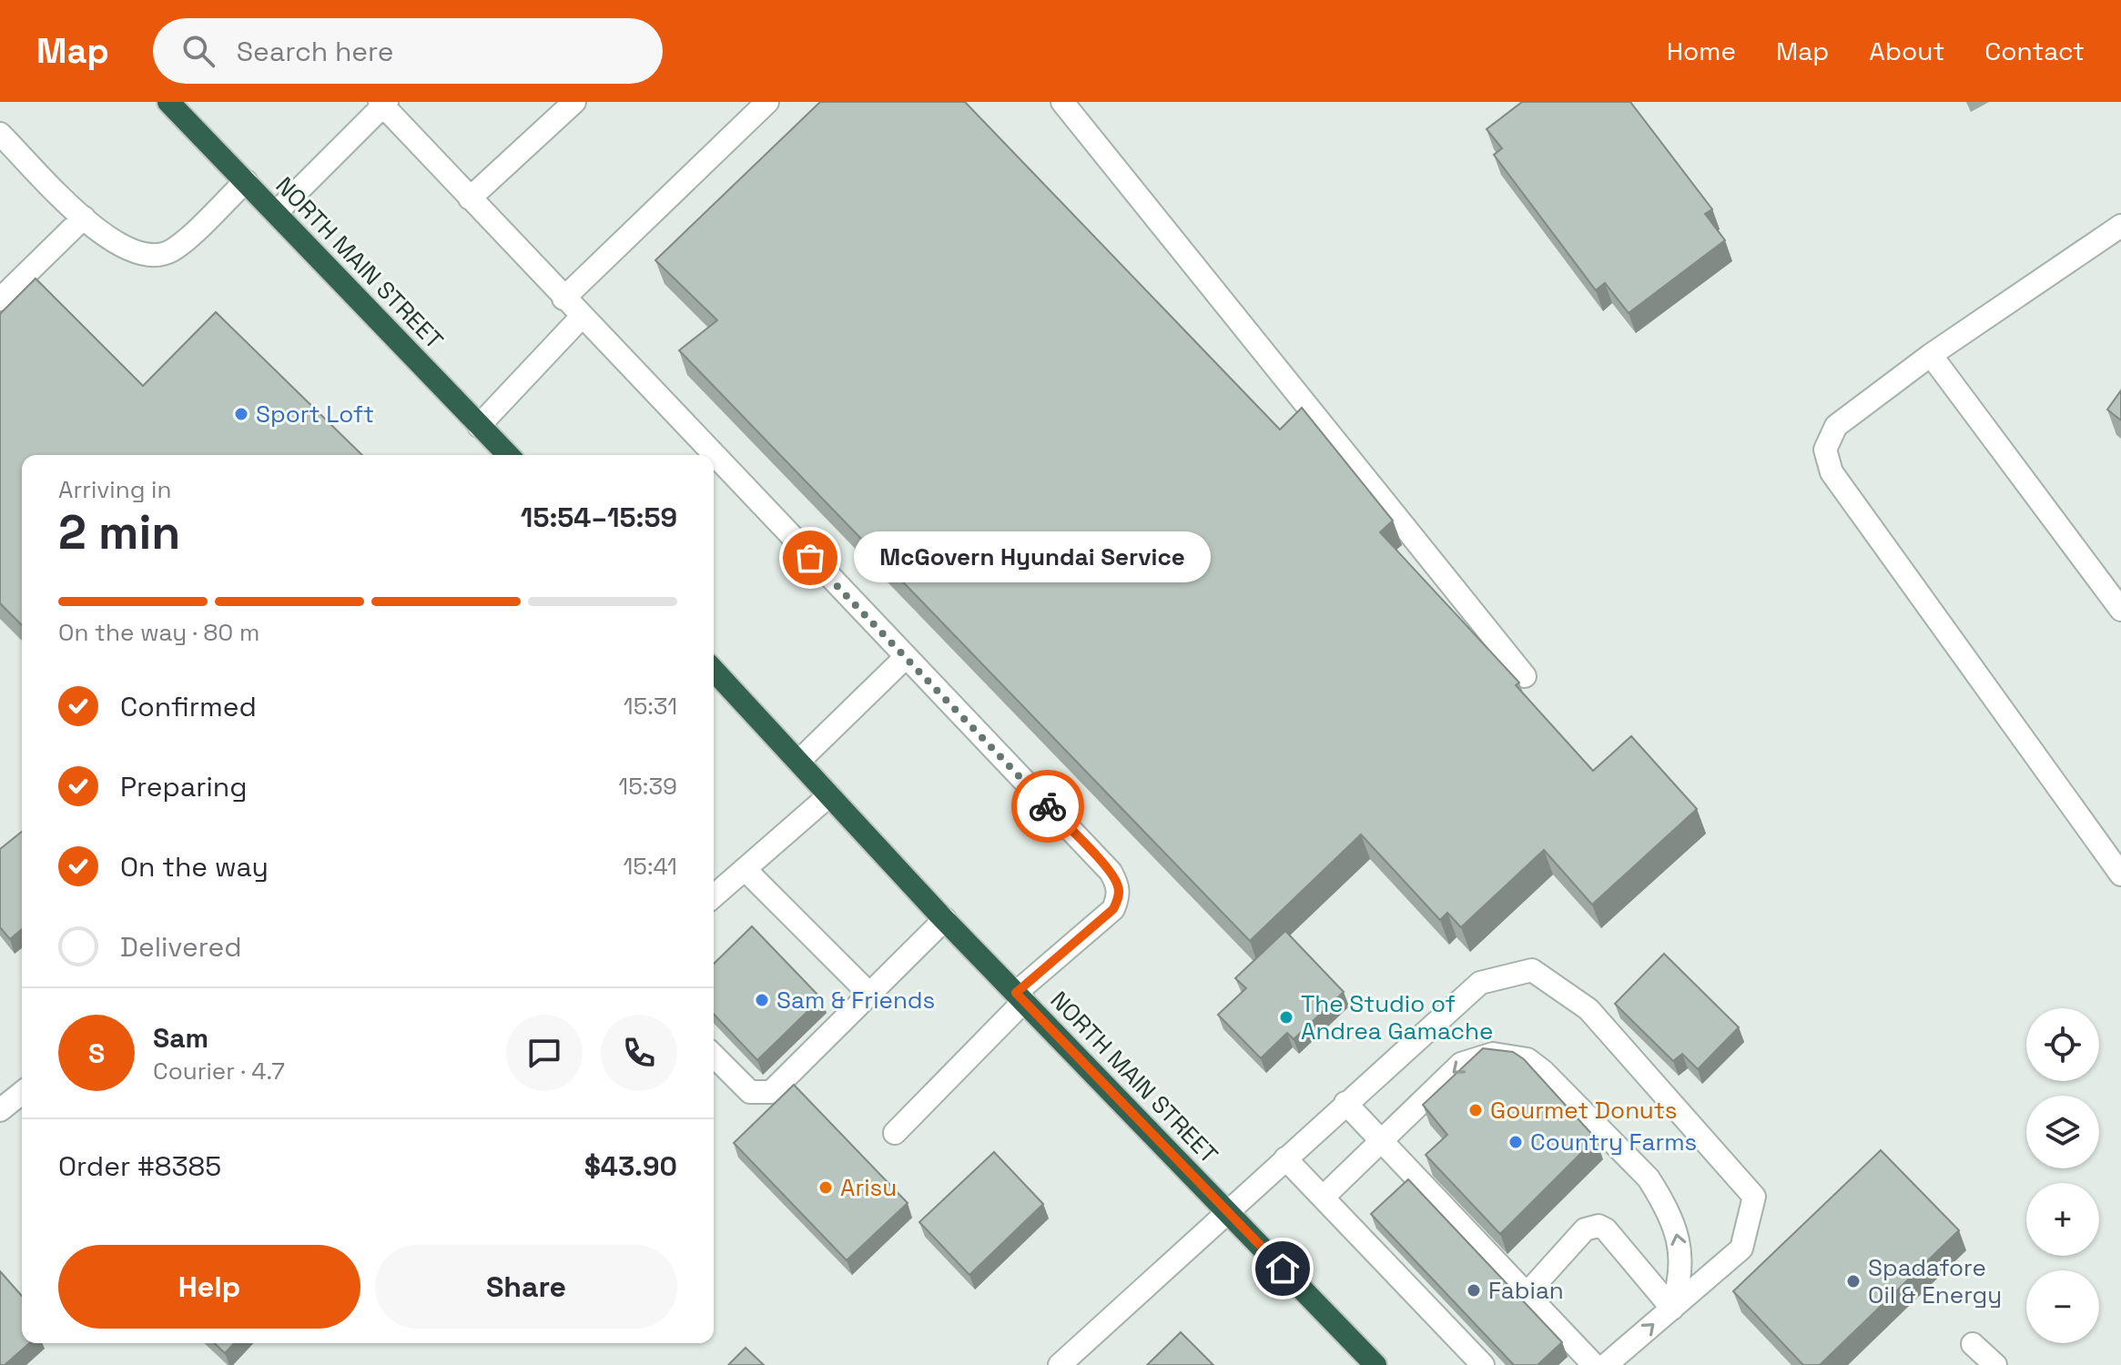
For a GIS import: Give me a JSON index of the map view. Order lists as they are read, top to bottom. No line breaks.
{"streets":{"highway":["NORTH MAIN STREET"]},"places":["Sport Loft","McGovern Hyundai Service","Sam & Friends","The Studio of Andrea Gamache","Gourmet Donuts","Country Farms","Arisu","Spadafore Oil & Energy","Fabian"],"page":{"header":"Map","search":"Search here","nav":["Home","Map","About","Contact"],"heading":["2 min","Arriving in","15:54–15:59"],"panel":["Sam","Courier · 4.7","Order #8385","$43.90"],"bubble":"McGovern Hyundai Service","bar":"On the way · 80 m","list":[["Confirmed","15:31"],["Preparing","15:39"],["On the way","15:41"],"Delivered"],"map_buttons":["+","−"],"round":"S","buttons":["Help","Share"]}}
